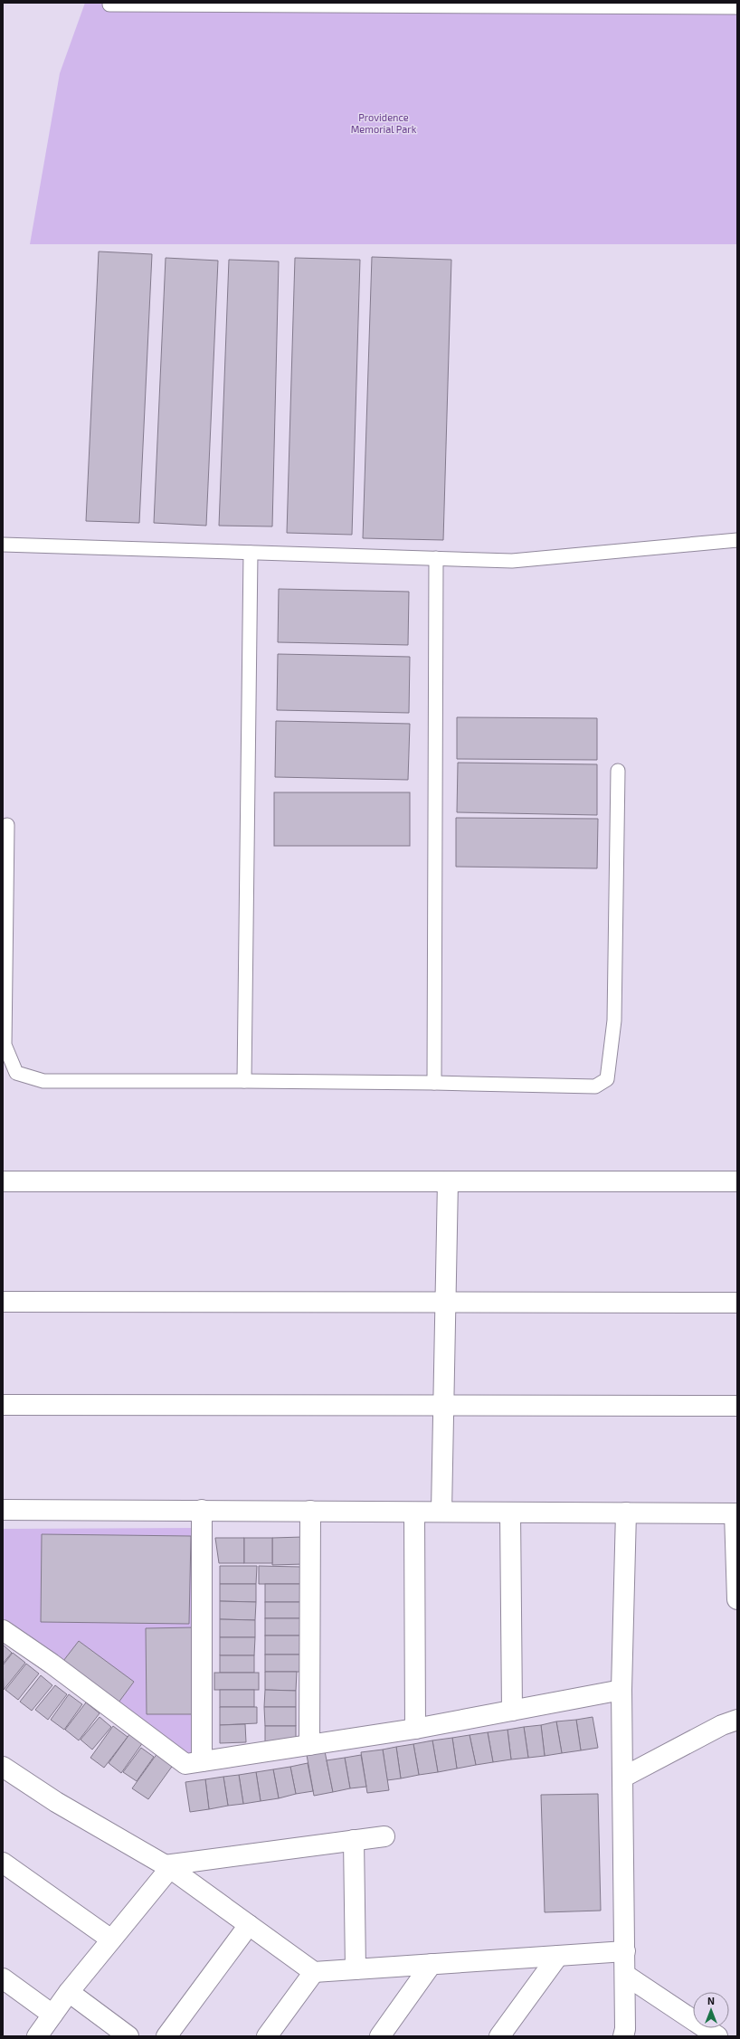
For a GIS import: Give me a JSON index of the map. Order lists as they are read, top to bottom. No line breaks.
{"parks":["Providence Memorial Park"],"north":"top"}
